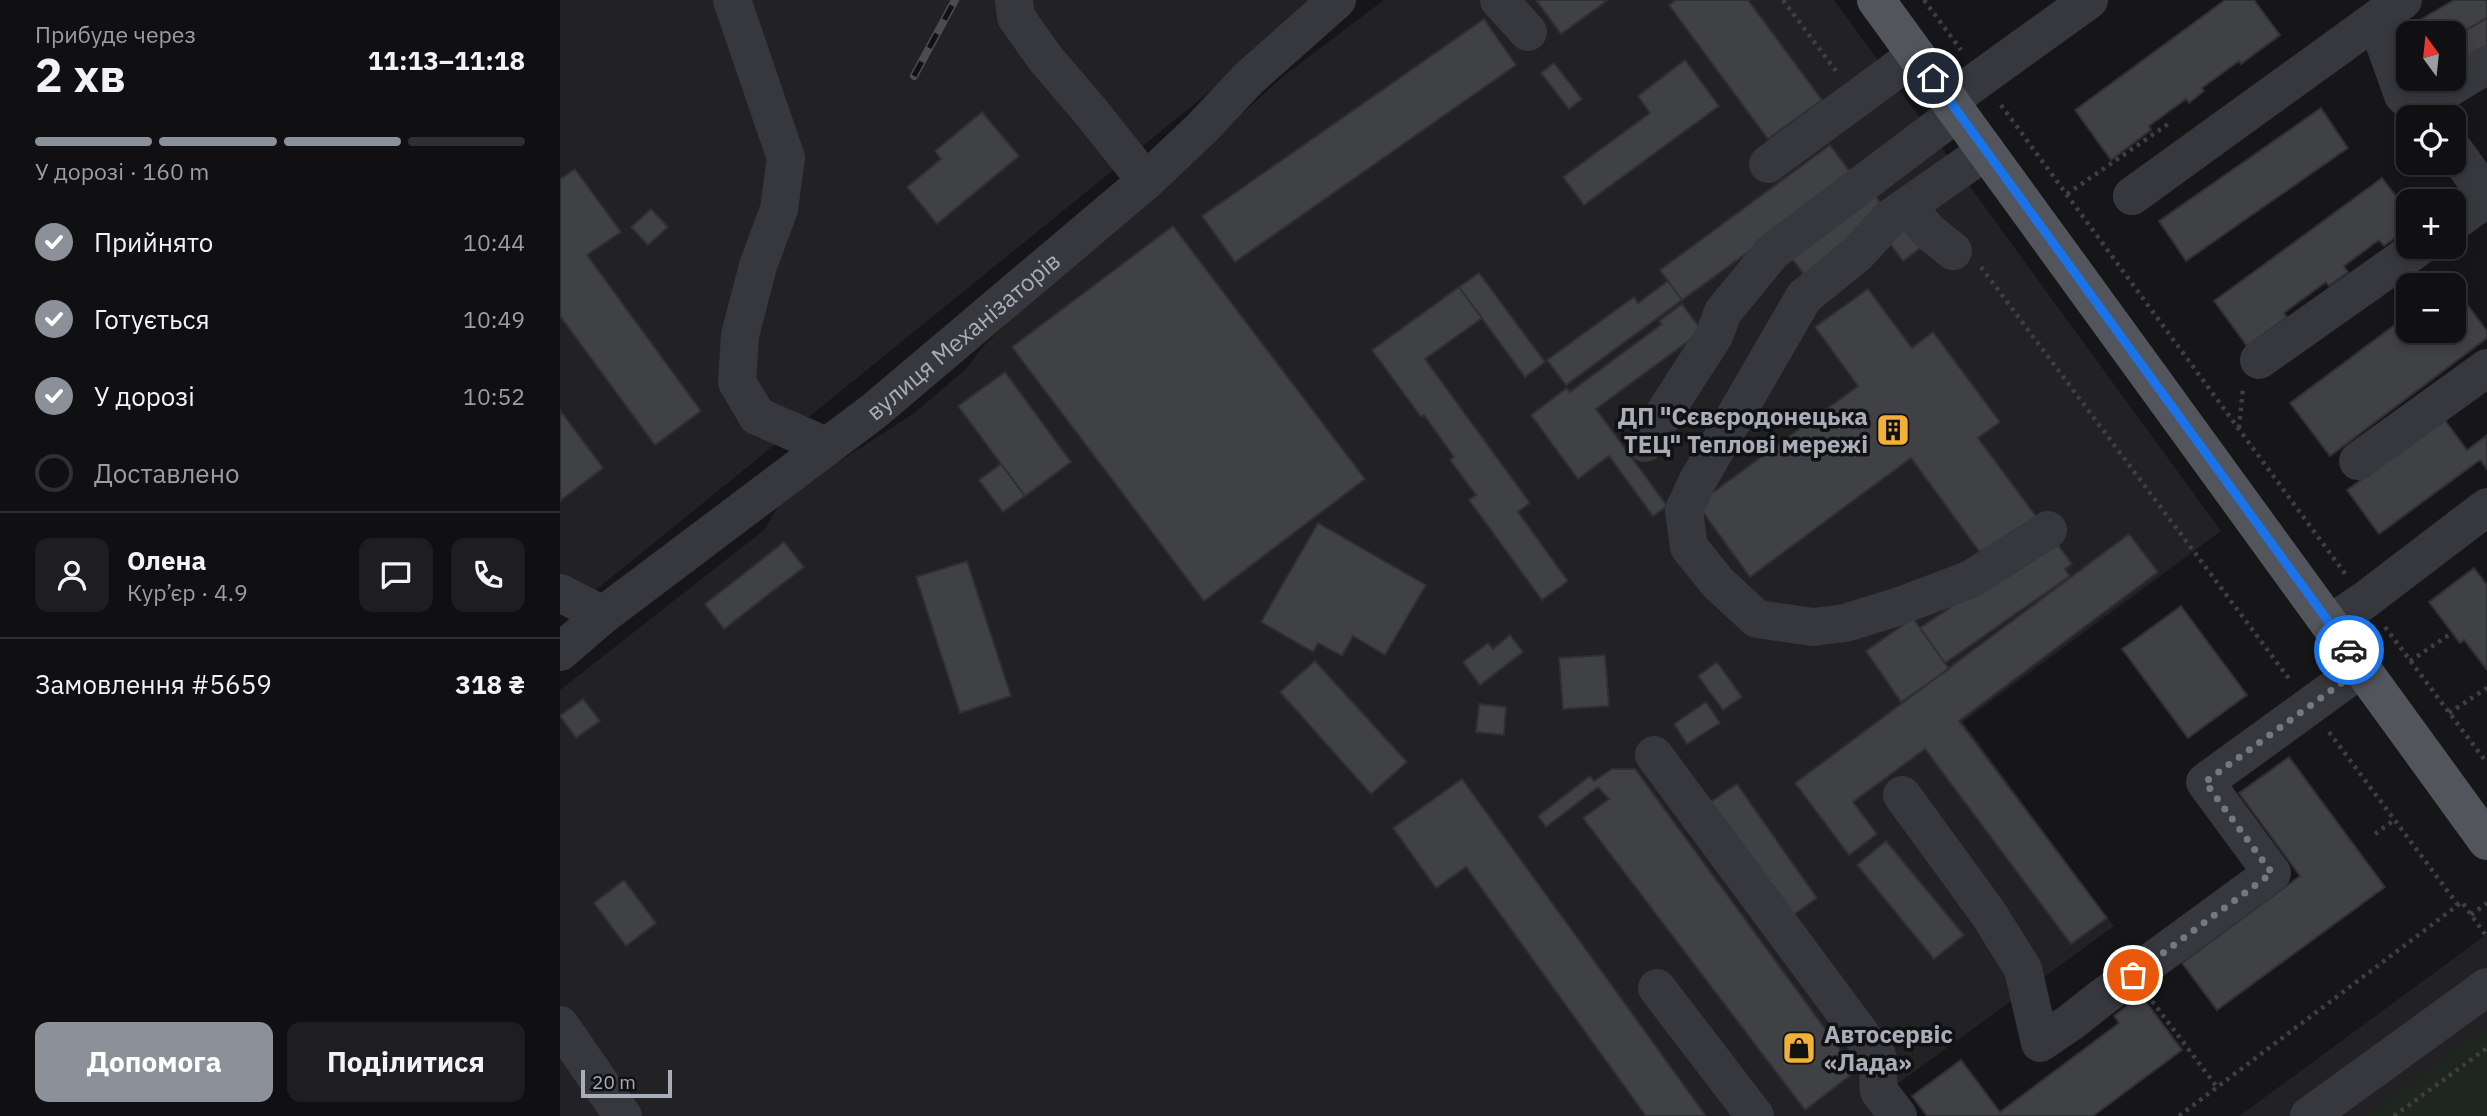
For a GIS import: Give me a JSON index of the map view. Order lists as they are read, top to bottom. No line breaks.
{"streets":{"street":["вулиця Механізаторів"]},"places":{"building":["ДП \"Сєвєродонецька ТЕЦ\" Теплові мережі"],"shop":["Автосервіс «Лада»"]},"scale_bar":"20 m","north":"top","page":{"heading":["2 хв","Прибуде через","11:13–11:18"],"panel":["Олена","Кур’єр · 4.9","Замовлення #5659","318 ₴"],"map_buttons":["+","−"],"bar":"У дорозі · 160 m","list":[["Прийнято","10:44"],["Готується","10:49"],["У дорозі","10:52"],"Доставлено"],"buttons":["Допомога","Поділитися"],"scale":"20 m"}}
